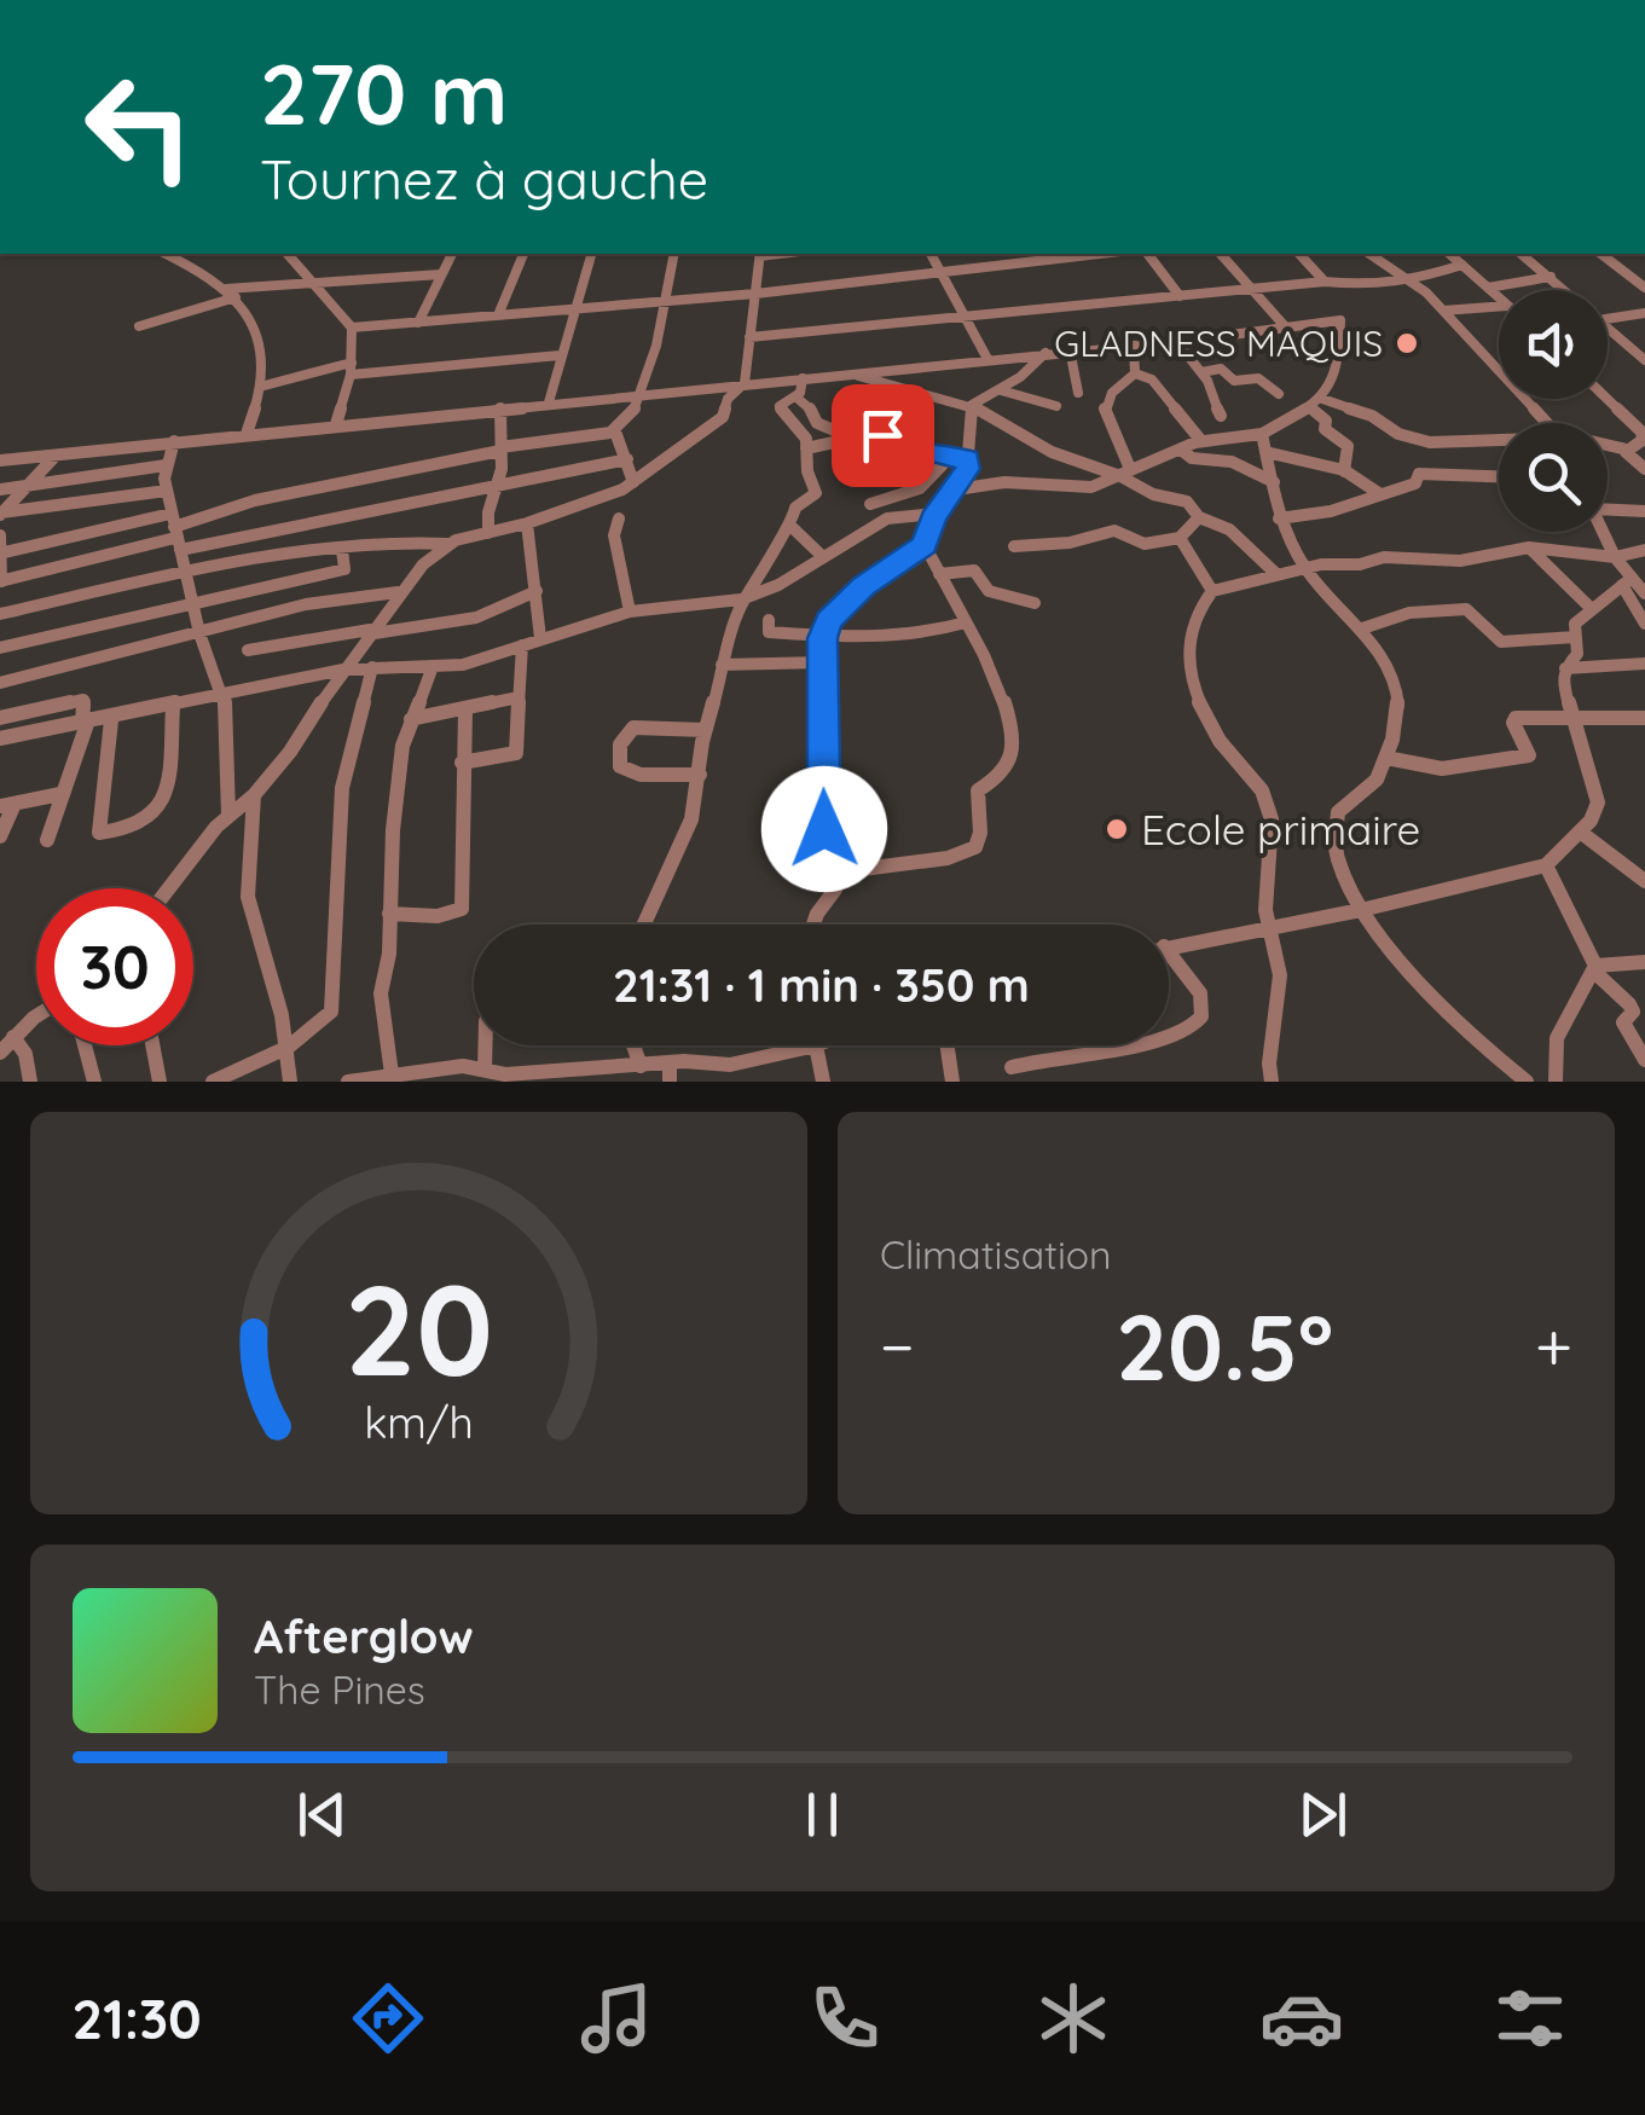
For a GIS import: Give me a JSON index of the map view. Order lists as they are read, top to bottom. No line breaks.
{"places":["GLADNESS MAQUIS","Ecole primaire"],"page":{"turn":["270 m","Tournez à gauche"],"limit":"30","trip":"21:31 · 1 min · 350 m","tile":"Climatisation","heat":["−","20.5°","+"],"song":["Afterglow","The Pines"],"tabs":"21:30","gauge":["20","km/h"]}}
